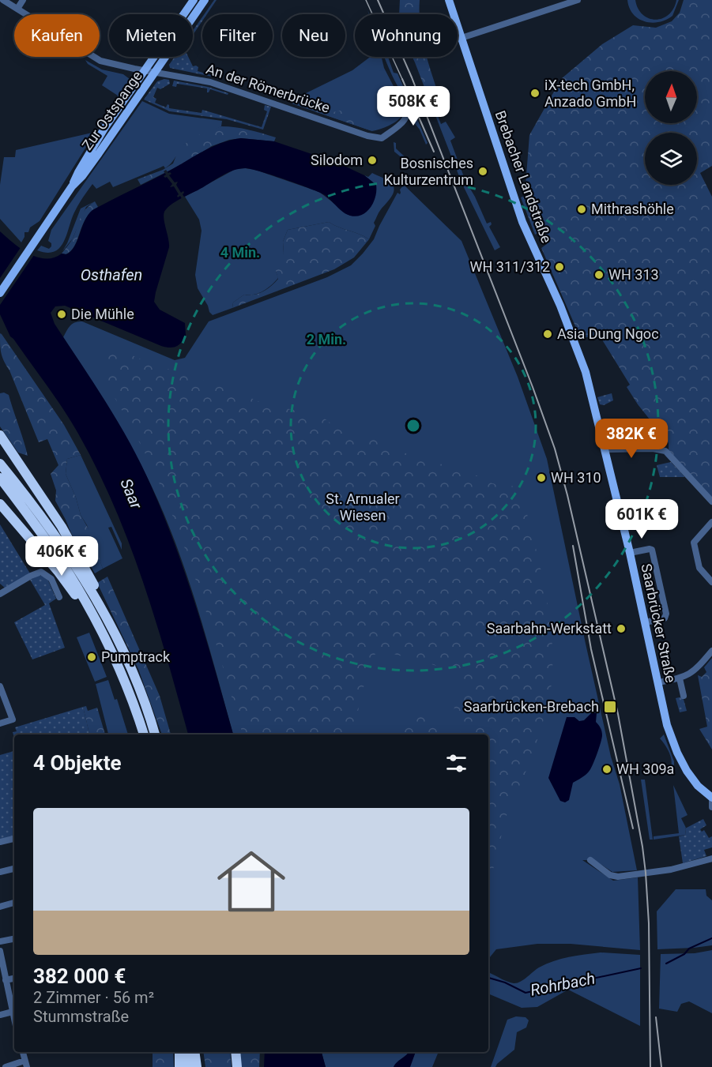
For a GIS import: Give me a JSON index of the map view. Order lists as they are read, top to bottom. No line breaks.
{"streets":{"main road":["Zur Ostspange","Brebacher Landstraße","Saarbrücker Straße"],"street":["An der Römerbrücke"]},"crossings":[["An der Römerbrücke","Zur Ostspange"],["Brebacher Landstraße","Saarbrücker Straße"]],"water":["Osthafen","Saar","Rohrbach"],"parks":["St. Arnualer Wiesen"],"places":{"other":["iX-tech GmbH, Anzado GmbH","Silodom","Bosnisches Kulturzentrum","Mithrashöhle","WH 311/312","WH 313","Die Mühle","Asia Dung Ngoc","WH 310","Saarbahn-Werkstatt","Pumptrack","WH 309a"],"transit":["Saarbrücken-Brebach"]},"north":"top","page":{"chip":["Kaufen","Mieten","Filter","Neu","Wohnung"],"price":["508K €","382K €","601K €","406K €"],"heading":"4 Objekte","list":[{"name":"382 000 €","note":"2 Zimmer · 56 m² · Stummstraße"}]},"rings":["4 Min.","2 Min."]}
